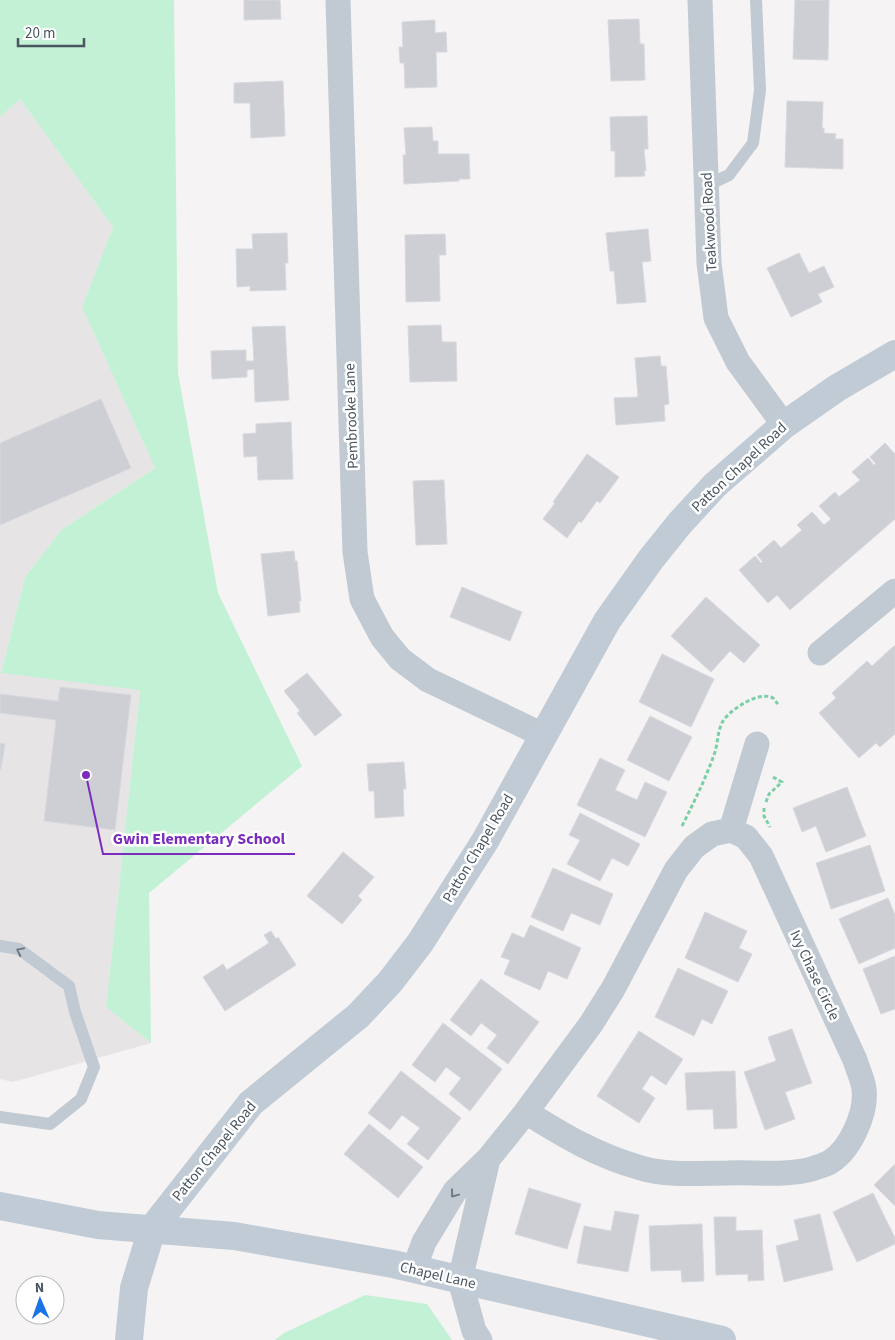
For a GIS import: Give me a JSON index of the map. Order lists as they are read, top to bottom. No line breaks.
{"streets":{"street":["Teakwood Road","Pembrooke Lane","Patton Chapel Road","Ivy Chase Circle","Chapel Lane"]},"crossings":[["Teakwood Road","Patton Chapel Road"],["Pembrooke Lane","Patton Chapel Road"],["Patton Chapel Road","Chapel Lane"]],"places":["Gwin Elementary School"],"scale_bar":"20 m","north":"top"}
